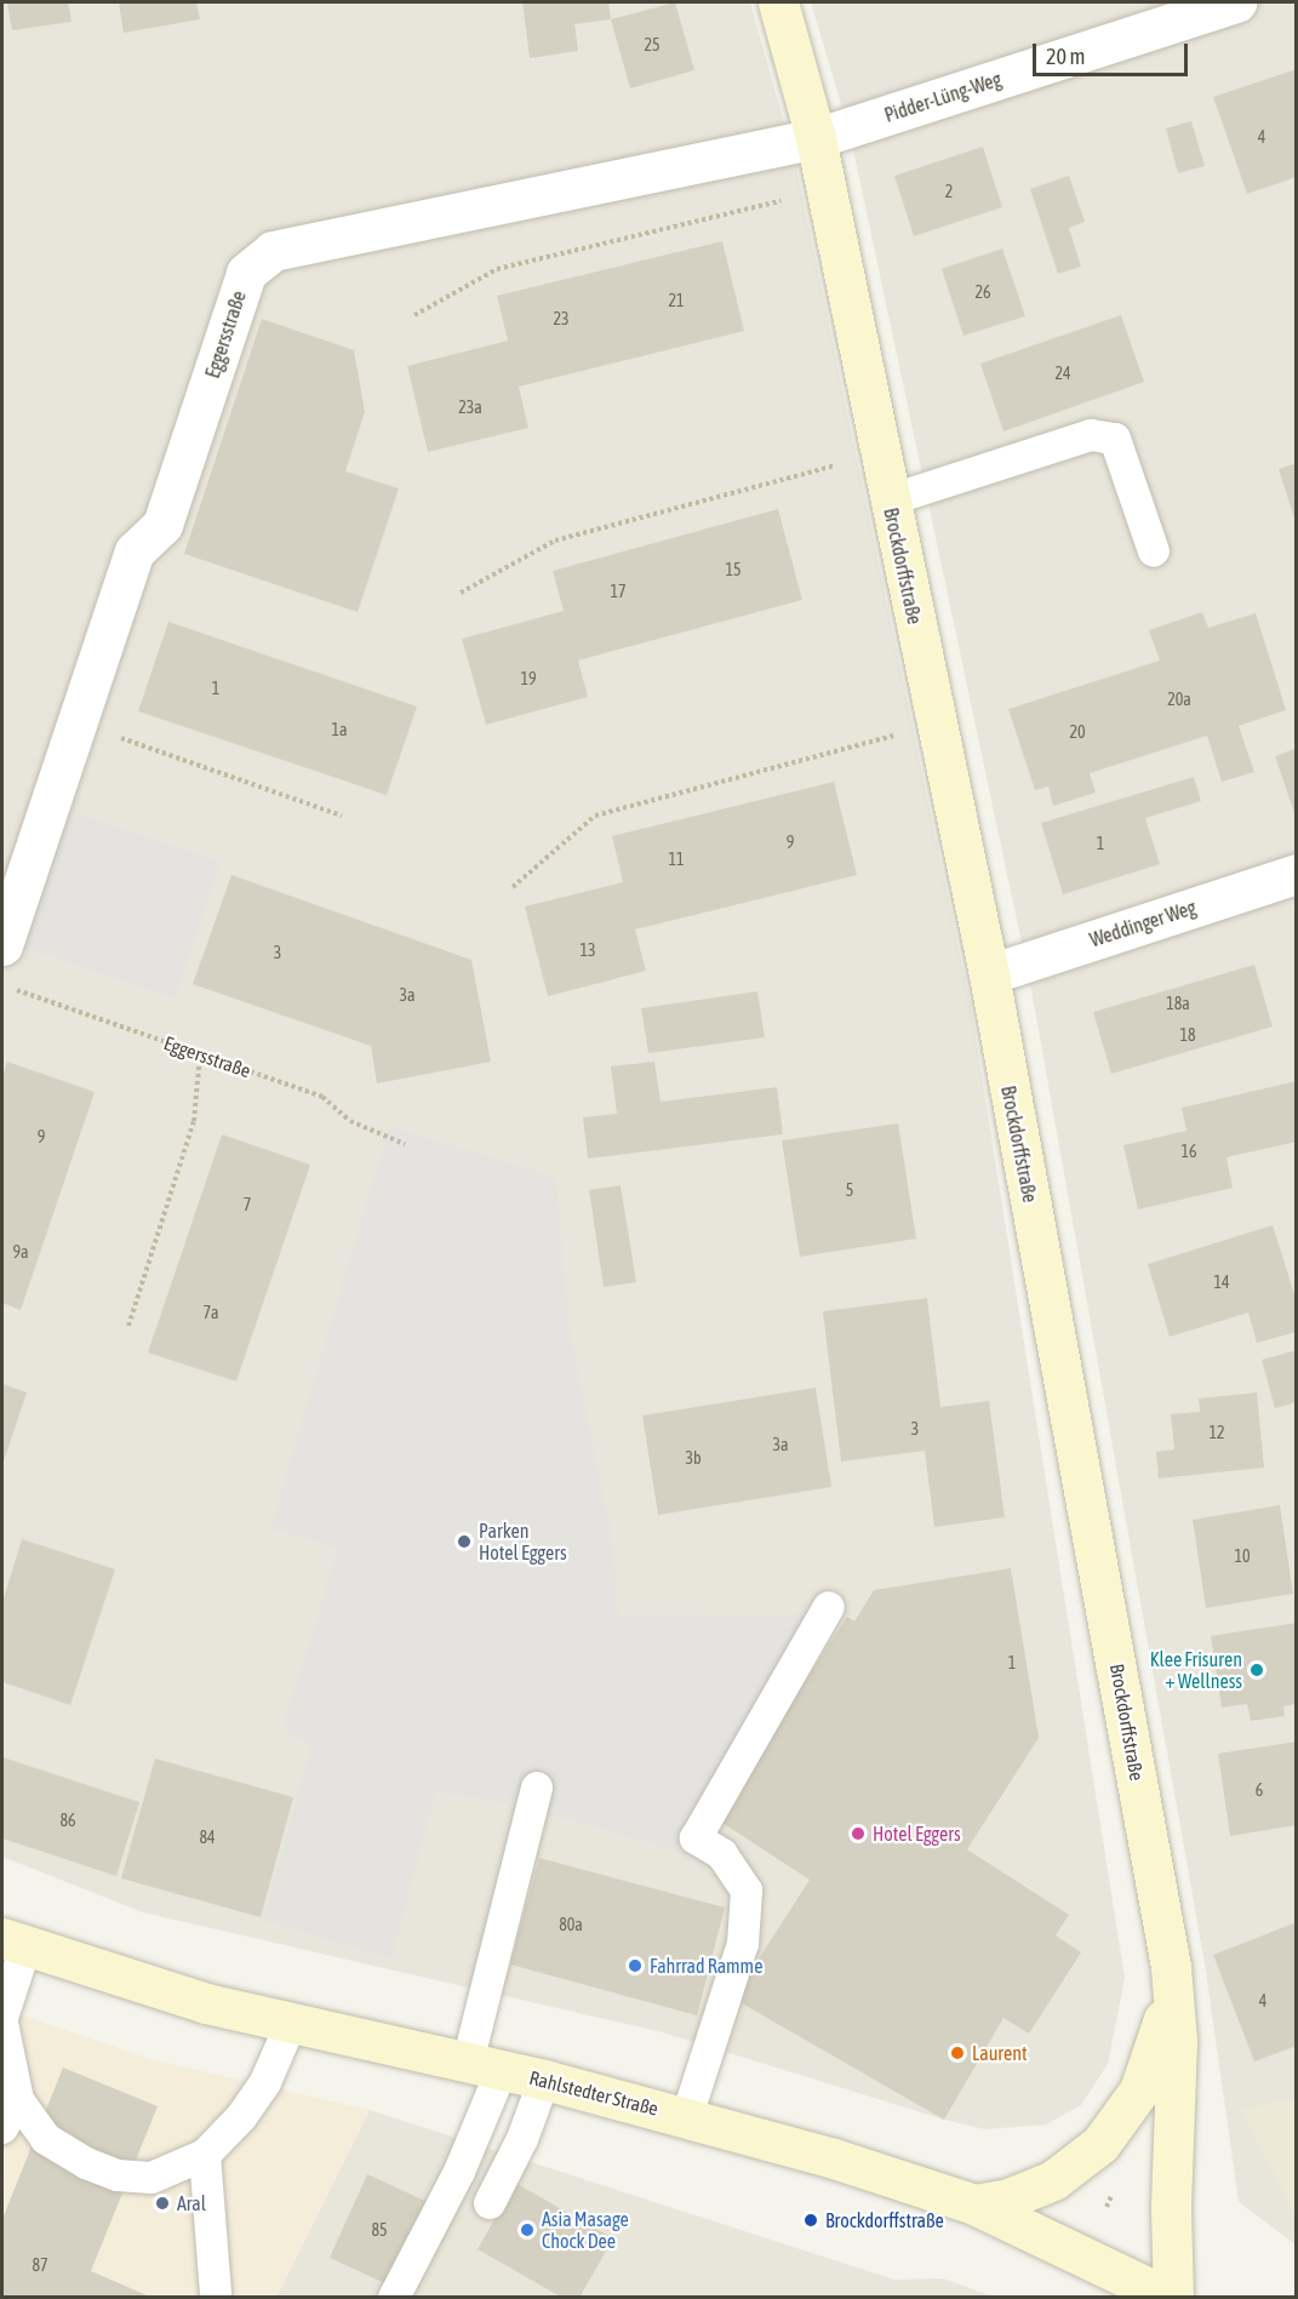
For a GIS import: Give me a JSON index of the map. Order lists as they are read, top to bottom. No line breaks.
{"streets":{"street":["Pidder-Lüng-Weg","Eggersstraße","Brockdorffstraße","Weddinger Weg","Rahlstedter Straße"]},"crossings":[["Pidder-Lüng-Weg","Eggersstraße"],["Pidder-Lüng-Weg","Brockdorffstraße"],["Eggersstraße","Brockdorffstraße"],["Brockdorffstraße","Weddinger Weg"],["Brockdorffstraße","Rahlstedter Straße"]],"places":["Parken Hotel Eggers","Klee Frisuren + Wellness","Hotel Eggers","Fahrrad Ramme","Laurent","Aral","Brockdorffstraße","Asia Masage Chock Dee"],"house_numbers":["25","4","2","26","21","23","24","23a","15","17","19","1","20a","1a","20","9","1","11","13","3","3a","18a","18","9","16","5","7","9a","14","7a","3","12","3a","3b","10","1","6","86","84","80a","4","85","87"],"scale_bar":"20 m"}
